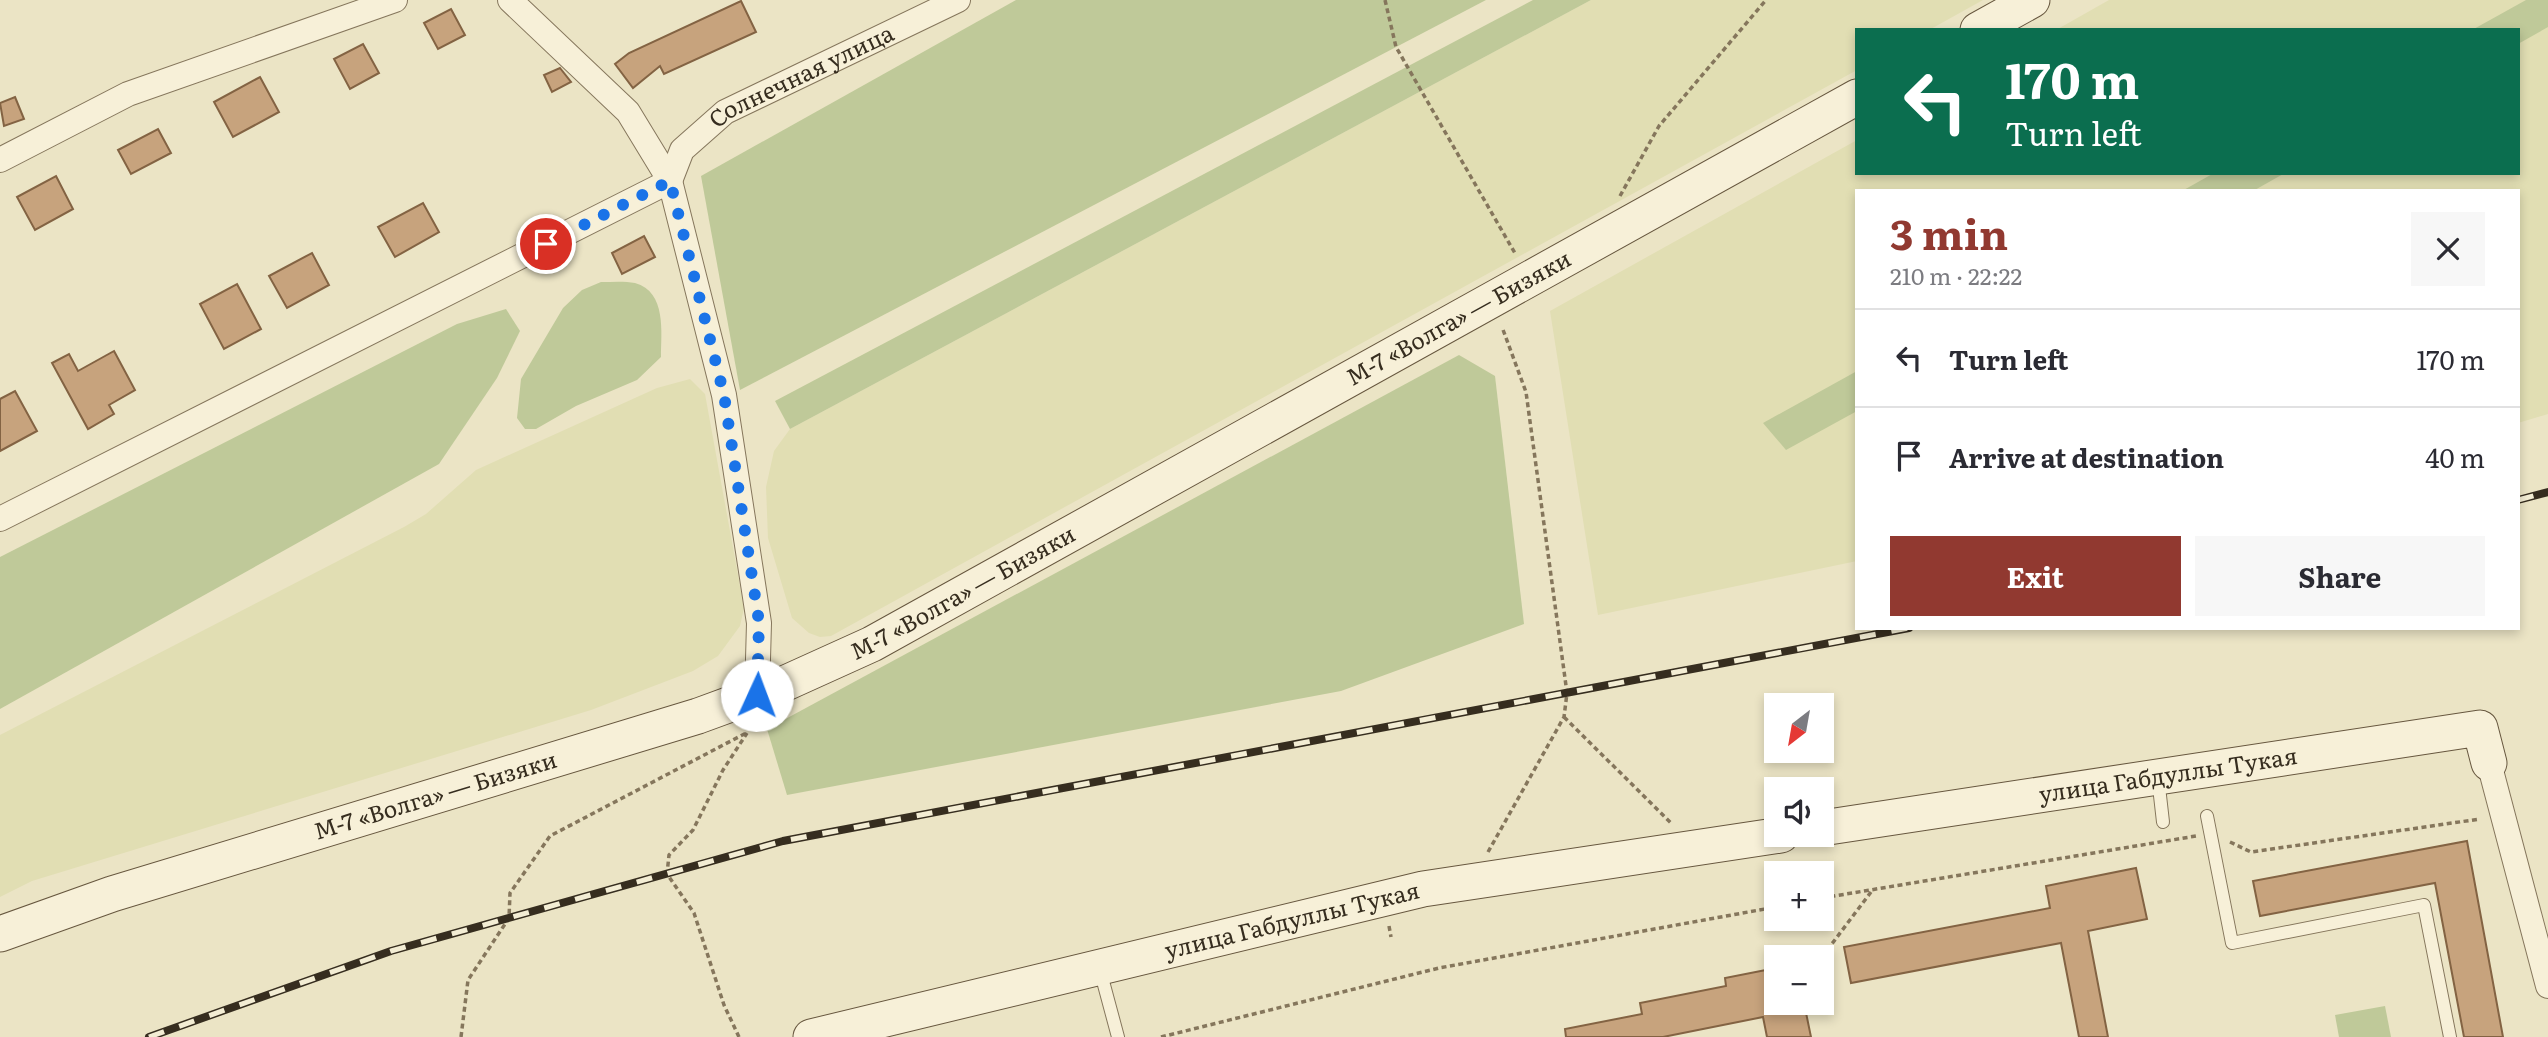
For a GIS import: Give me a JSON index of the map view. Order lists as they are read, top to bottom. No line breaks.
{"streets":{"main road":["М-7 «Волга» — Бизяки","улица Габдуллы Тукая"],"street":["Солнечная улица"]},"north":"bottom left","page":{"turn":["170 m","Turn left"],"heading":["3 min","210 m · 22:22"],"list":[{"name":"Turn left","value":"170 m"},{"name":"Arrive at destination","value":"40 m"}],"buttons":["Exit","Share"],"map_buttons":["+","−"]}}
